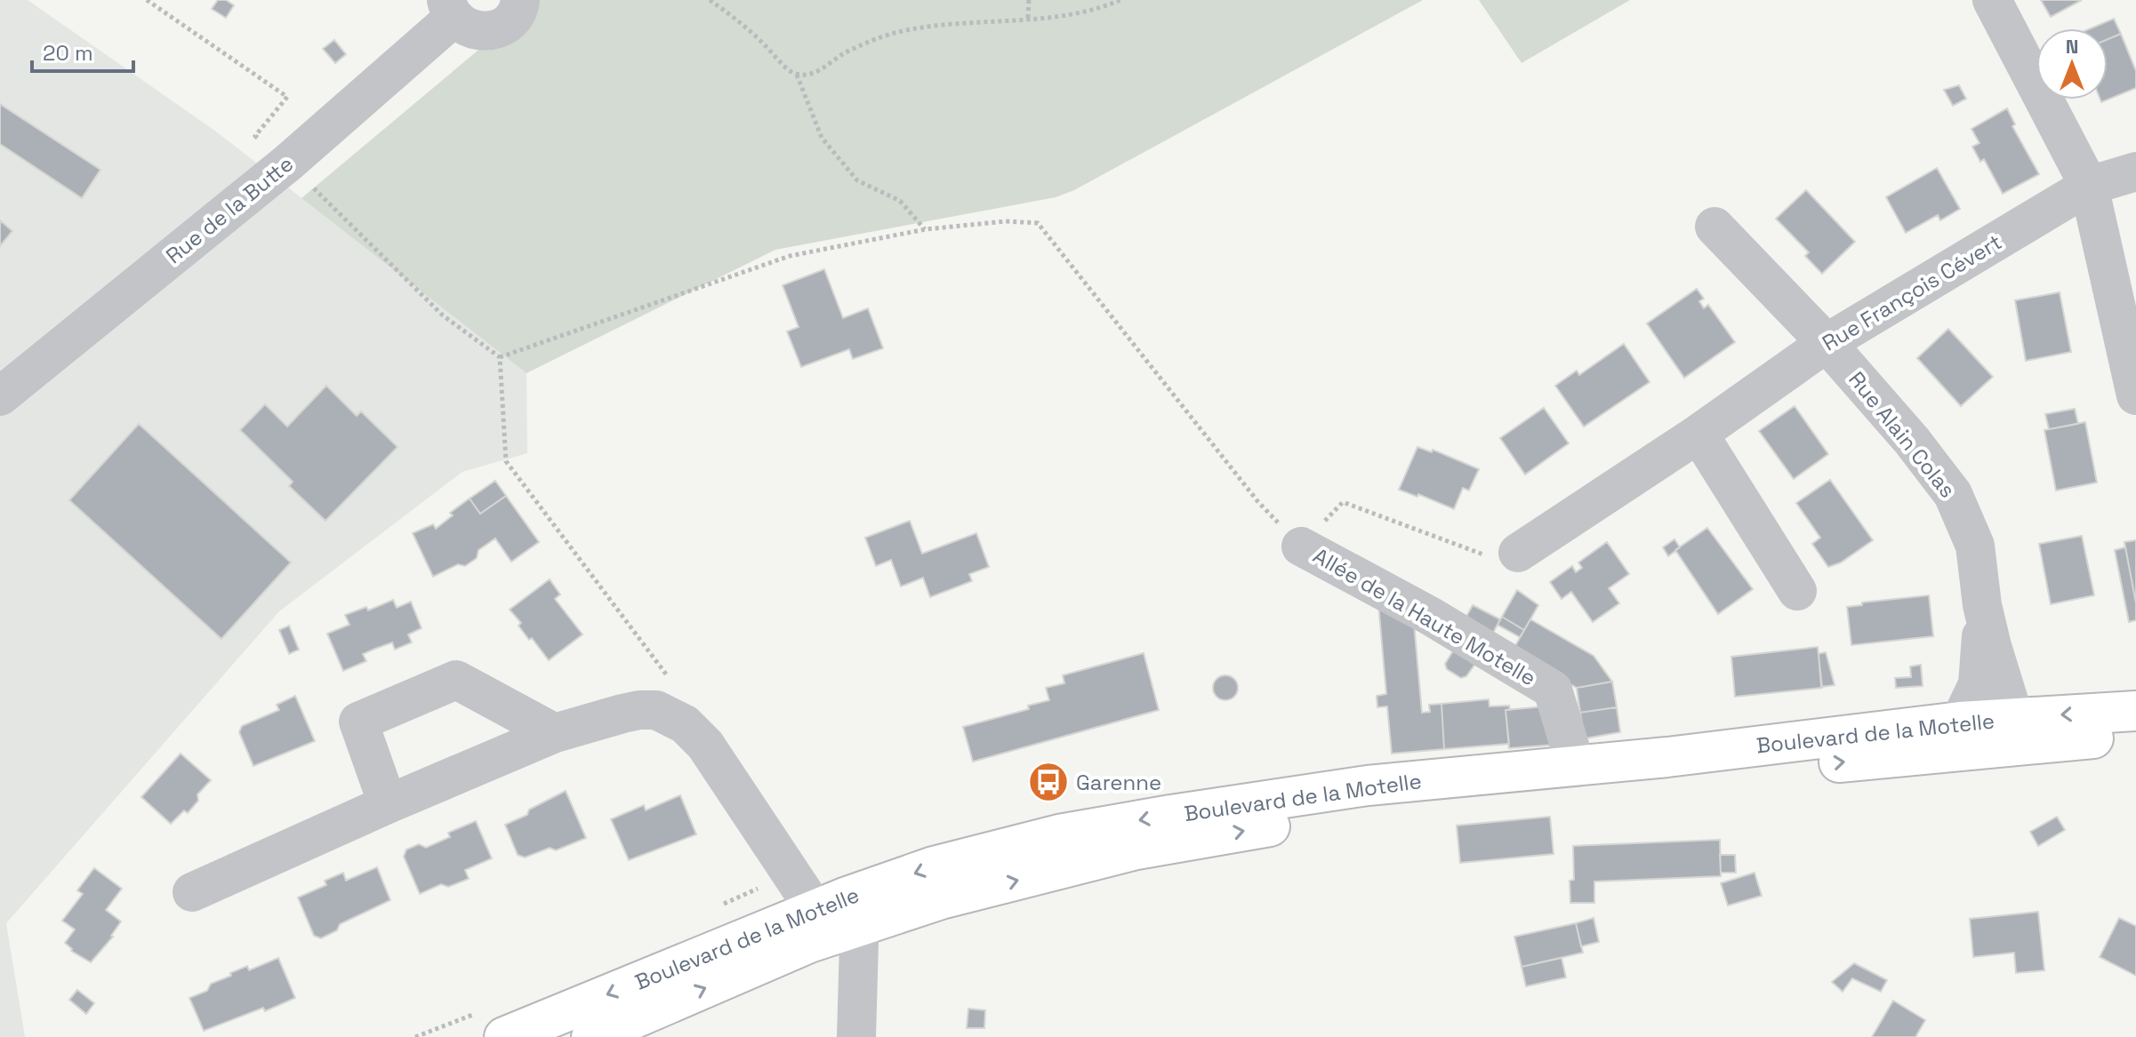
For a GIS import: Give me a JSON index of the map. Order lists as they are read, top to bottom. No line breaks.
{"streets":{"main road":["Boulevard de la Motelle"],"street":["Rue de la Butte","Rue François Cévert","Rue Alain Colas","Allée de la Haute Motelle"]},"crossings":[["Rue François Cévert","Rue Alain Colas"],["Rue Alain Colas","Boulevard de la Motelle"],["Allée de la Haute Motelle","Boulevard de la Motelle"]],"places":{"bus stop":["Garenne"]},"scale_bar":"20 m","north":"top"}
